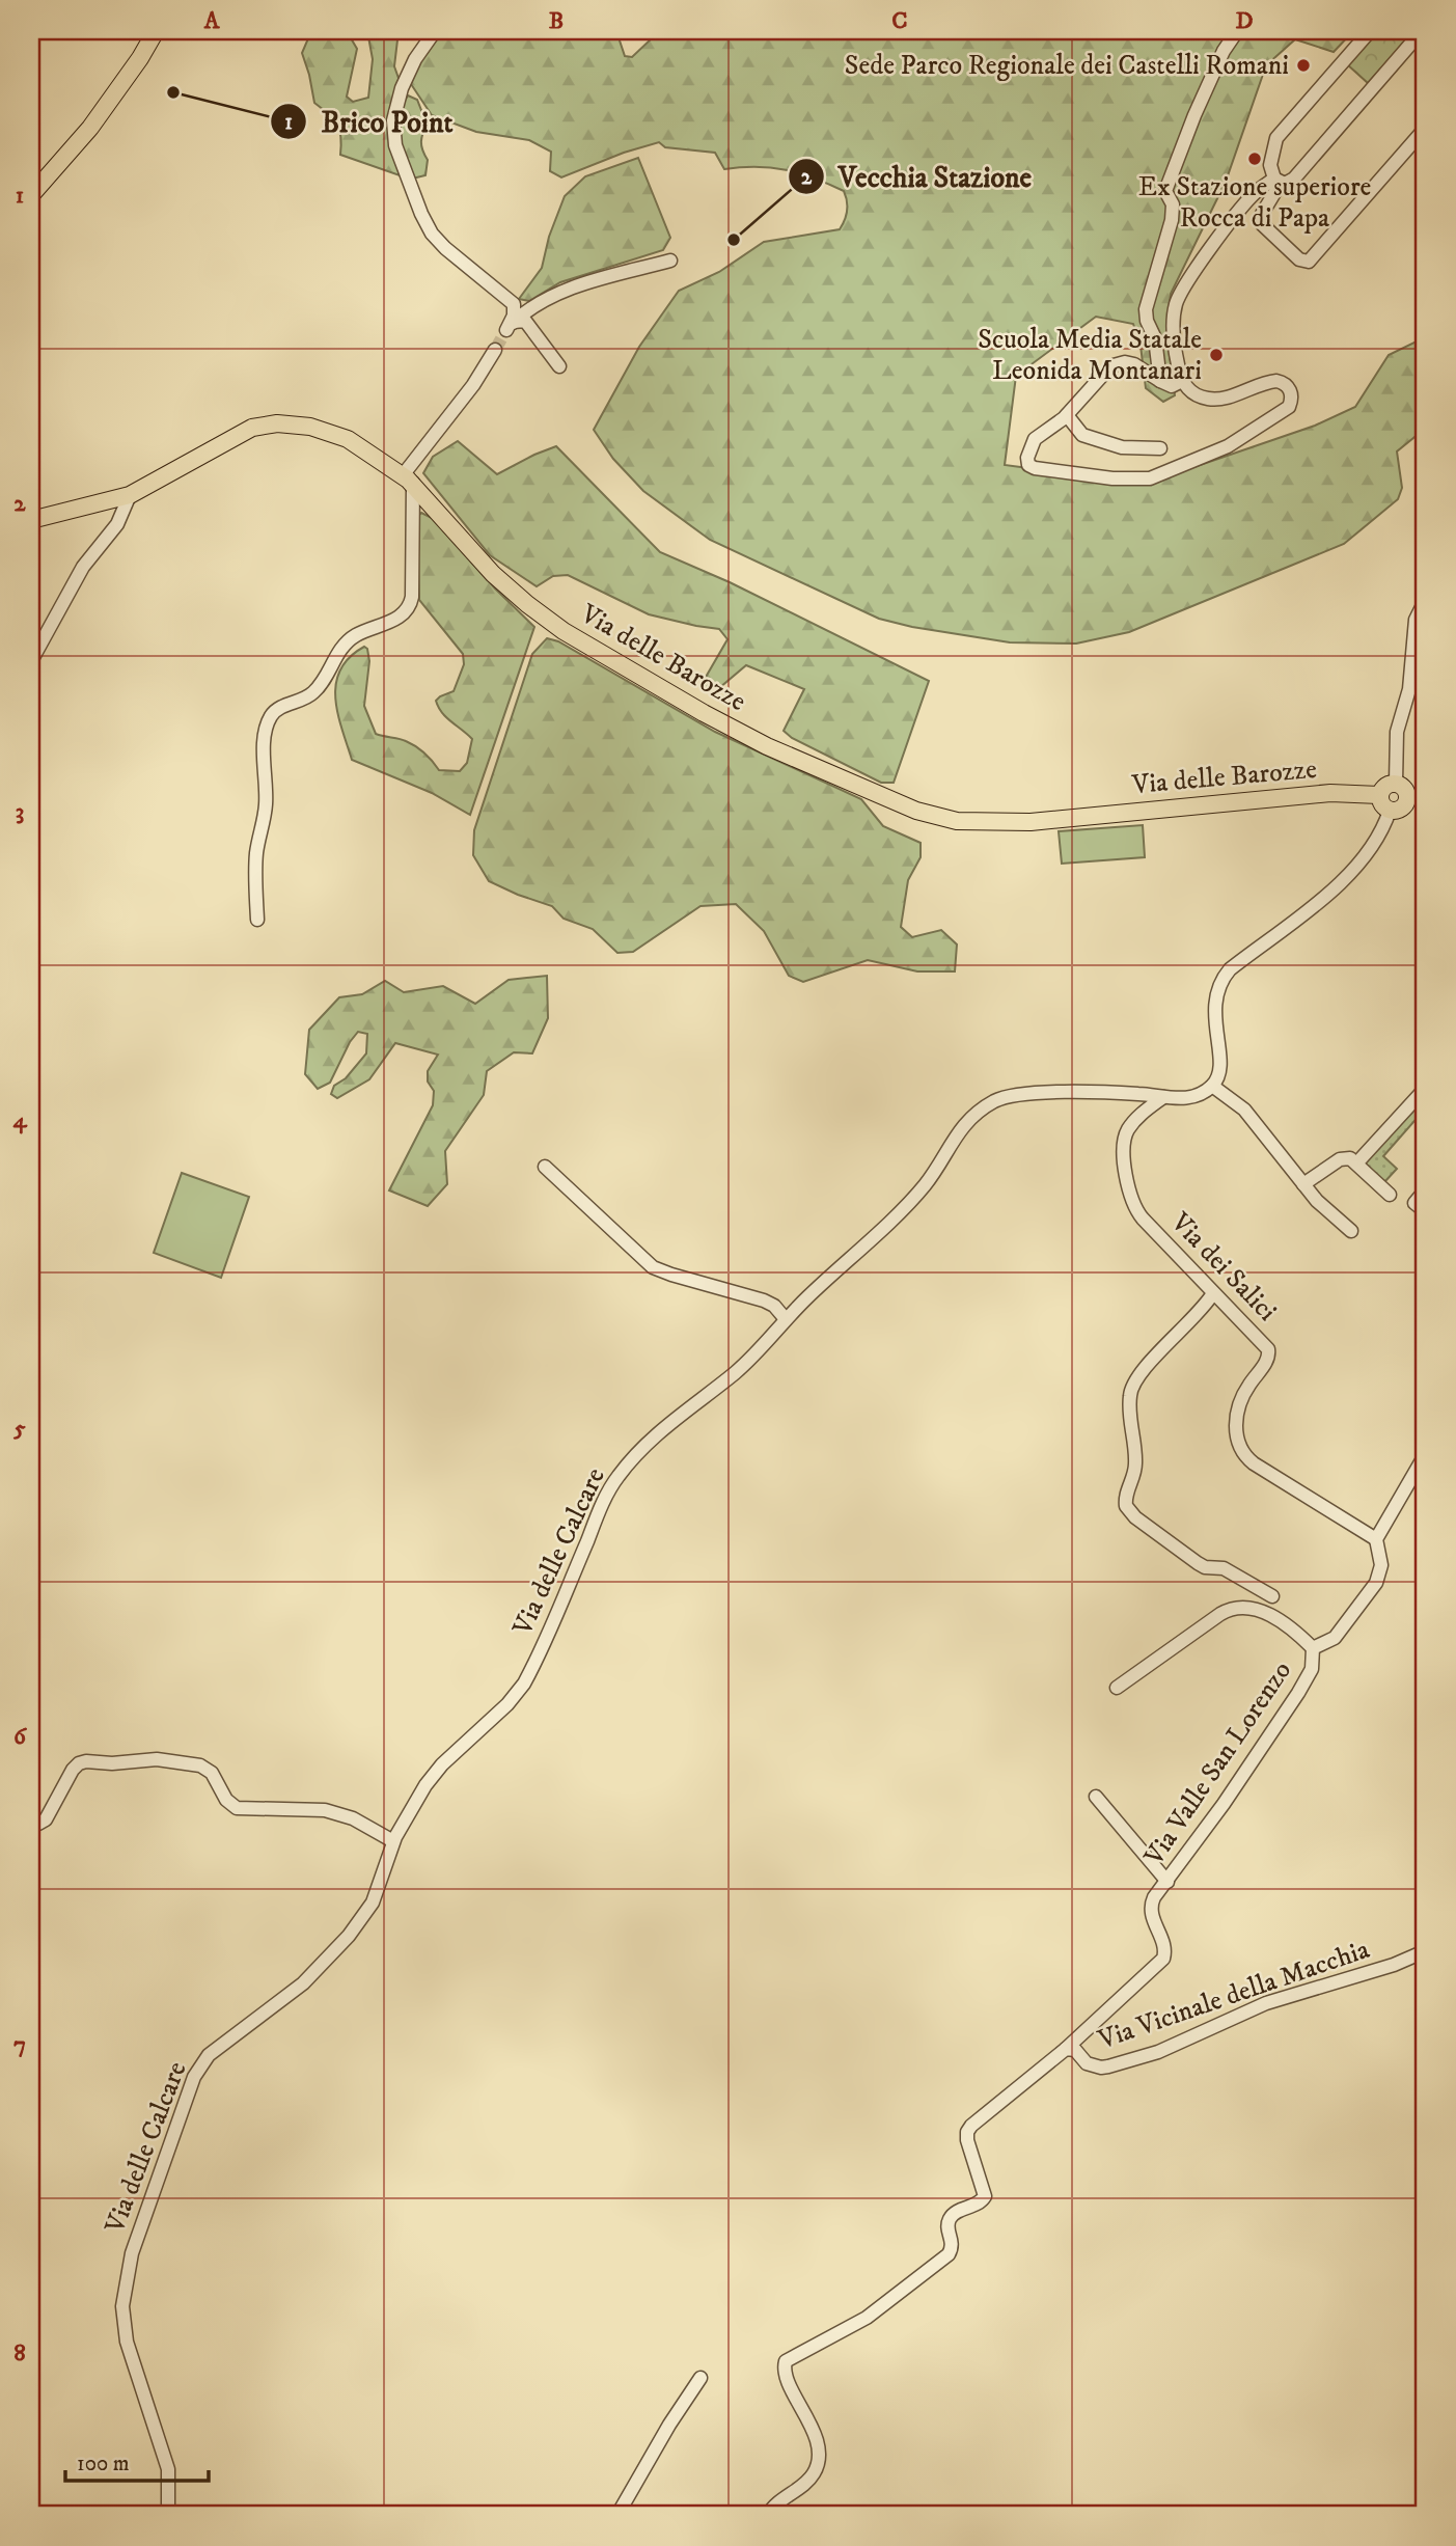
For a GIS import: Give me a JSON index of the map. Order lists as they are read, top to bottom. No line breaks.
{"streets":{"main road":["Via delle Barozze"],"street":["Via dei Salici","Via delle Calcare","Via Valle San Lorenzo","Via Vicinale della Macchia"]},"crossings":[["Via dei Salici","Via delle Calcare"],["Via dei Salici","Via Valle San Lorenzo"],["Via Valle San Lorenzo","Via Vicinale della Macchia"]],"places":["Sede Parco Regionale dei Castelli Romani","Brico Point","Ex Stazione superiore Rocca di Papa","Vecchia Stazione","Scuola Media Statale Leonida Montanari"],"scale_bar":"100 m","grid":{"columns":["A","B","C","D"],"rows":["1","2","3","4","5","6","7","8"]}}
